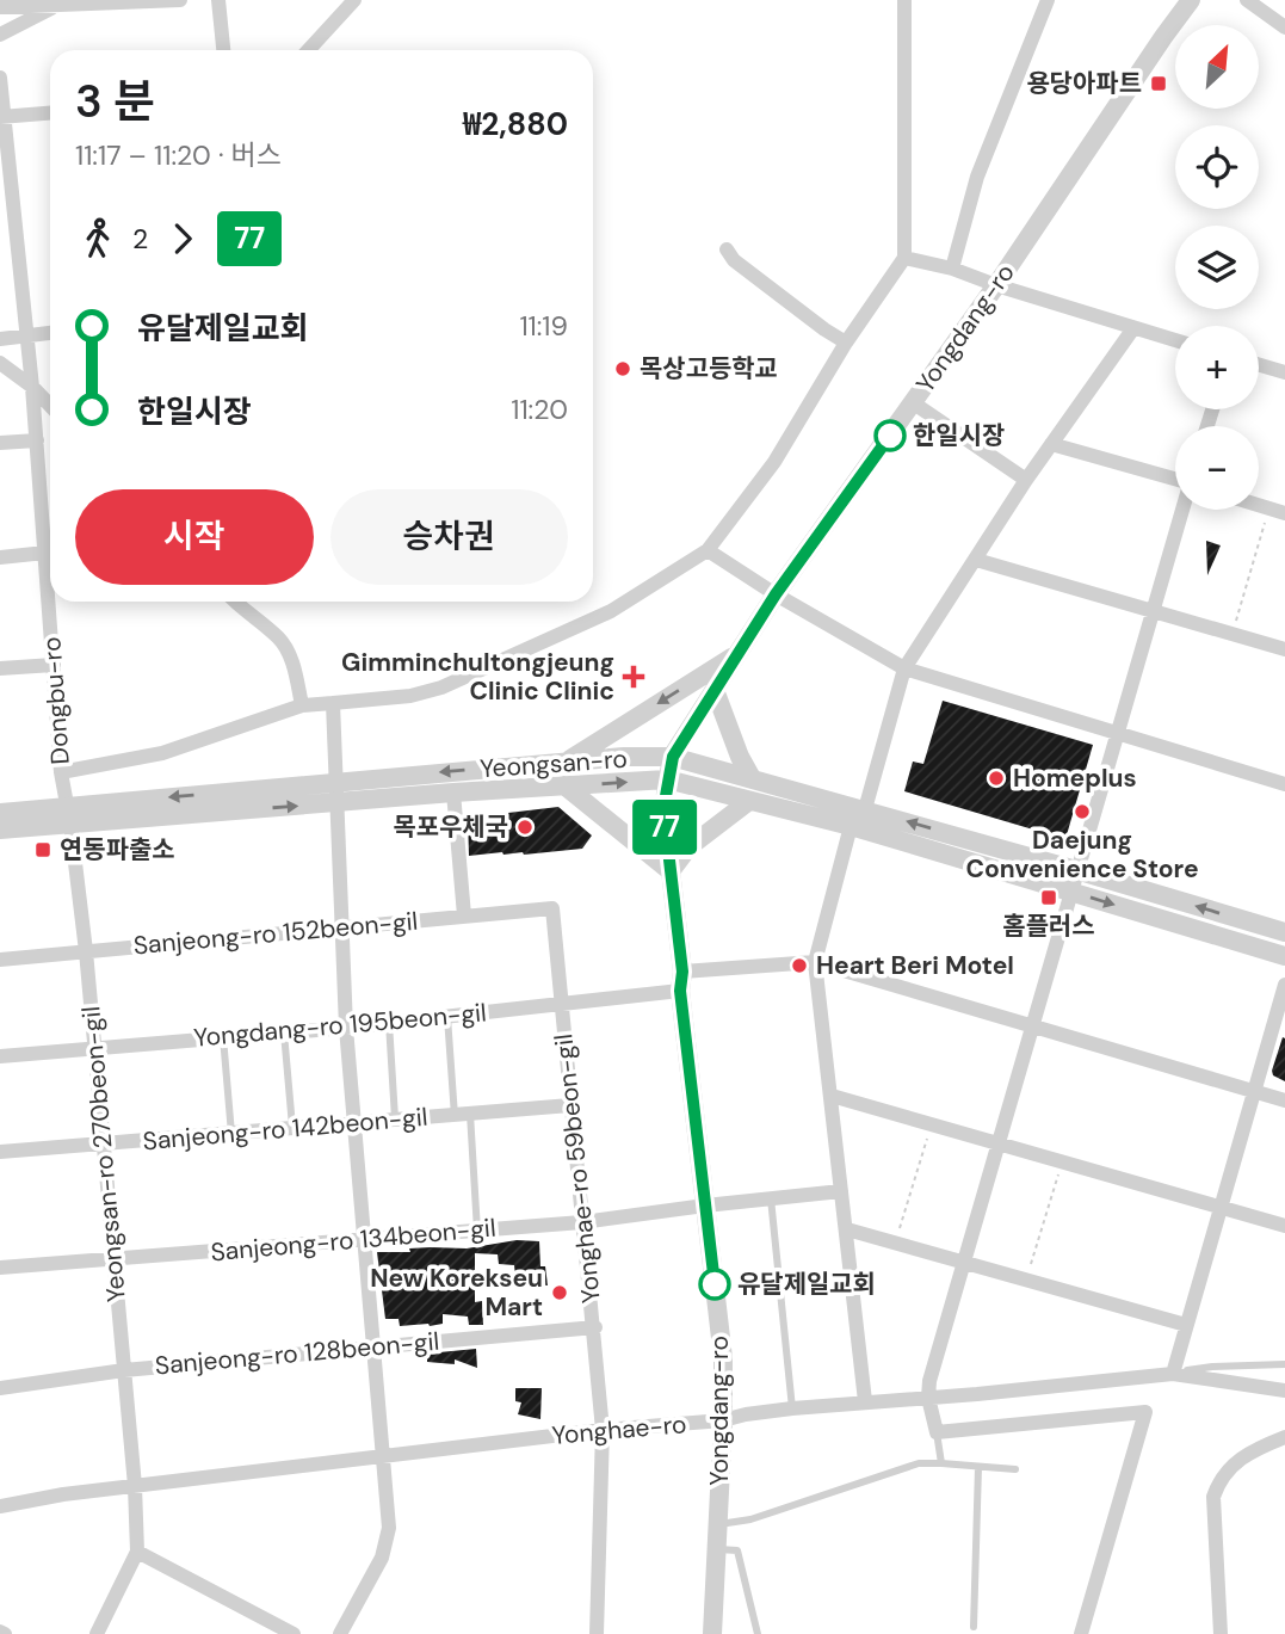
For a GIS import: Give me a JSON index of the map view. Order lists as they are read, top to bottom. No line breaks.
{"streets":{"street":["Yongdang-ro","Dongbu-ro","Yeongsan-ro","Sanjeong-ro 152beon-gil","Yongdang-ro 195beon-gil","Sanjeong-ro 142beon-gil","Yeongsan-ro 270beon-gil","Yonghae-ro 59beon-gil","Sanjeong-ro 134beon-gil","Sanjeong-ro 128beon-gil","Yonghae-ro"]},"crossings":[["Yongdang-ro","Yeongsan-ro"],["Yongdang-ro","Yongdang-ro 195beon-gil"],["Yongdang-ro","Sanjeong-ro 134beon-gil"],["Yongdang-ro","Yonghae-ro"],["Dongbu-ro","Yeongsan-ro"],["Dongbu-ro","Yeongsan-ro 270beon-gil"],["Yeongsan-ro","Yeongsan-ro 270beon-gil"],["Sanjeong-ro 152beon-gil","Yeongsan-ro 270beon-gil"],["Sanjeong-ro 152beon-gil","Yonghae-ro 59beon-gil"],["Yongdang-ro 195beon-gil","Yeongsan-ro 270beon-gil"],["Yongdang-ro 195beon-gil","Yonghae-ro 59beon-gil"],["Sanjeong-ro 142beon-gil","Yeongsan-ro 270beon-gil"],["Sanjeong-ro 142beon-gil","Yonghae-ro 59beon-gil"],["Yeongsan-ro 270beon-gil","Sanjeong-ro 134beon-gil"],["Yeongsan-ro 270beon-gil","Sanjeong-ro 128beon-gil"],["Yeongsan-ro 270beon-gil","Yonghae-ro"],["Yonghae-ro 59beon-gil","Sanjeong-ro 134beon-gil"],["Yonghae-ro 59beon-gil","Sanjeong-ro 128beon-gil"],["Yonghae-ro 59beon-gil","Yonghae-ro"]],"places":{"transit":["용당아파트","연동파출소","홈플러스"],"other":["목상고등학교","한일시장","Homeplus","Daejung Convenience Store","목포우체국","Heart Beri Motel","유달제일교회","New Korekseu Mart"],"health":["Gimminchultongjeung Clinic Clinic"]},"lines":["bus line 77"],"north":"top right","page":{"on_map":"77","map_buttons":["+","−"],"heading":["3 분","11:17 – 11:20 · 버스","₩2,880"],"legs":["2","77"],"list":[{"name":"유달제일교회","value":"11:19"},{"name":"한일시장","value":"11:20"}],"buttons":["시작","승차권"]}}
